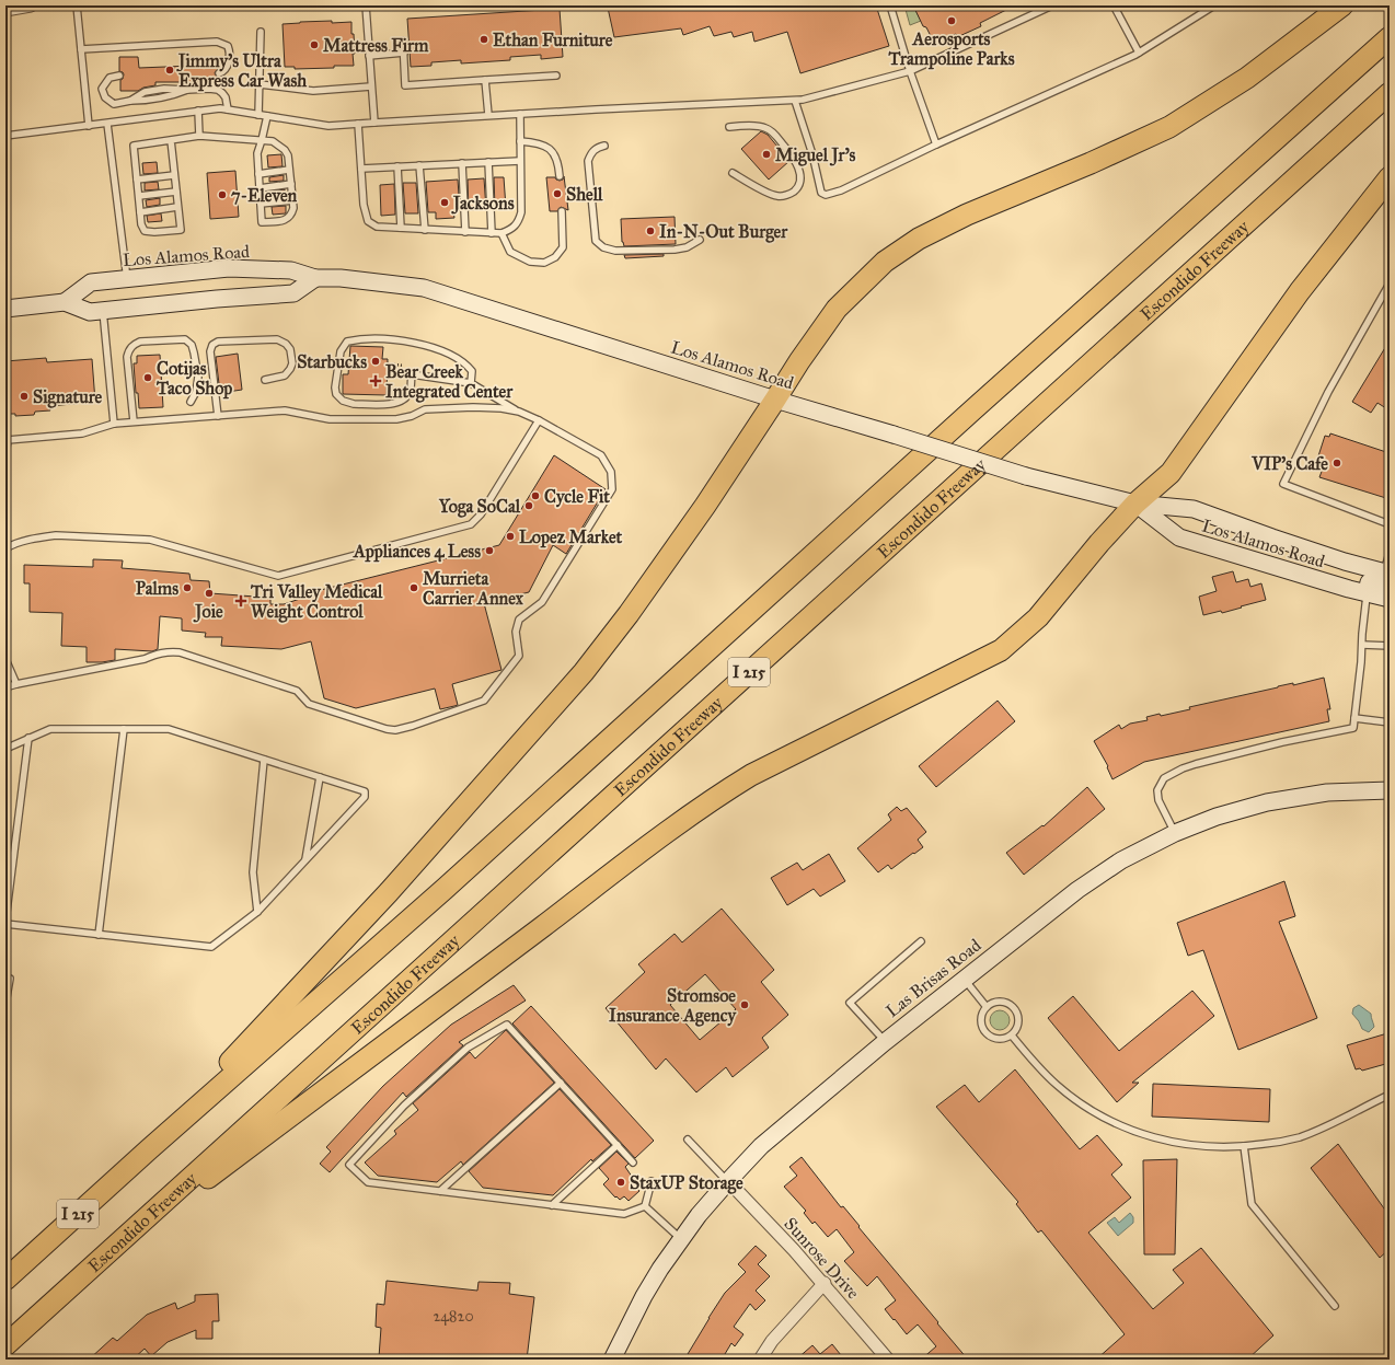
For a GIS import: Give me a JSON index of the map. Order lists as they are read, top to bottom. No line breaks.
{"streets":{"highway":["Escondido Freeway","I 215"],"main road":["Los Alamos Road","Las Brisas Road"],"street":["Sunrose Drive"]},"crossings":[["Las Brisas Road","Sunrose Drive"]],"places":{"other":["Aerosports Trampoline Parks","Ethan Furniture","Mattress Firm","Jimmy's Ultra Express Car Wash","Miguel Jr's","Shell","7-Eleven","Jacksons","In-N-Out Burger","Starbucks","Cotijas Taco Shop","Signature","VIP's Cafe","Cycle Fit","Yoga SoCal","Lopez Market","Appliances 4 Less","Palms","Murrieta Carrier Annex","Joie","Stromsoe Insurance Agency","StaxUP Storage"],"health":["Bear Creek Integrated Center","Tri Valley Medical Weight Control"]},"house_numbers":["24820"]}
